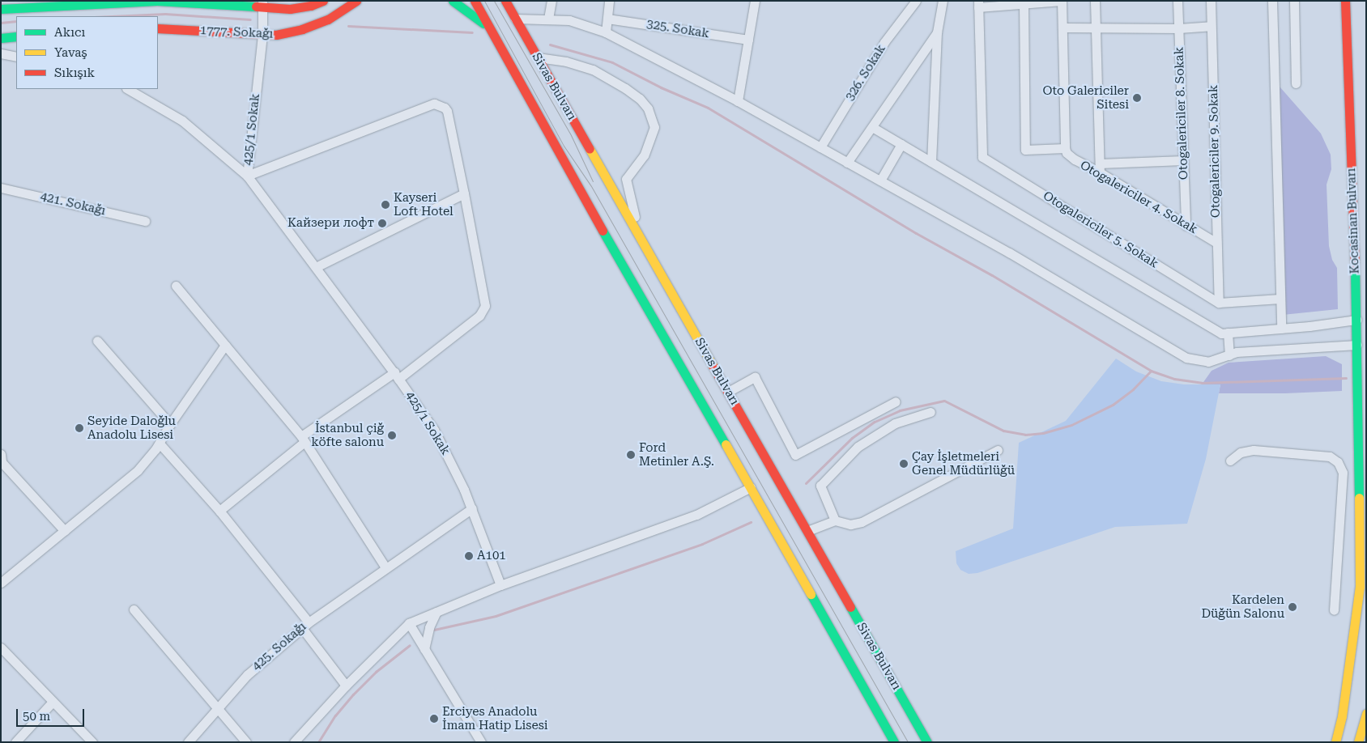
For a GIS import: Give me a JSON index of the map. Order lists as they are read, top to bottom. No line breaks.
{"streets":{"main road":["1777. Sokağı","Sivas Bulvarı","Kocasinan Bulvarı"],"street":["325. Sokak","326. Sokak","Otogalericiler 8. Sokak","425/1 Sokak","Otogalericiler 9. Sokak","Otogalericiler 4. Sokak","421. Sokağı","Otogalericiler 5. Sokak","425. Sokağı"]},"crossings":[["1777. Sokağı","425/1 Sokak"],["Otogalericiler 8. Sokak","Otogalericiler 4. Sokak"],["425/1 Sokak","425. Sokağı"],["Otogalericiler 9. Sokak","Otogalericiler 4. Sokak"],["Otogalericiler 9. Sokak","Otogalericiler 5. Sokak"]],"places":["Oto Galericiler Sitesi","Kayseri Loft Hotel","Кайзери лофт","Seyide Daloğlu Anadolu Lisesi","İstanbul çiğ köfte salonu","Ford Metinler A.Ş.","Çay İşletmeleri Genel Müdürlüğü","A101","Kardelen Düğün Salonu","Erciyes Anadolu İmam Hatip Lisesi"],"legend":["Akıcı","Yavaş","Sıkışık"],"scale_bar":"50 m"}
